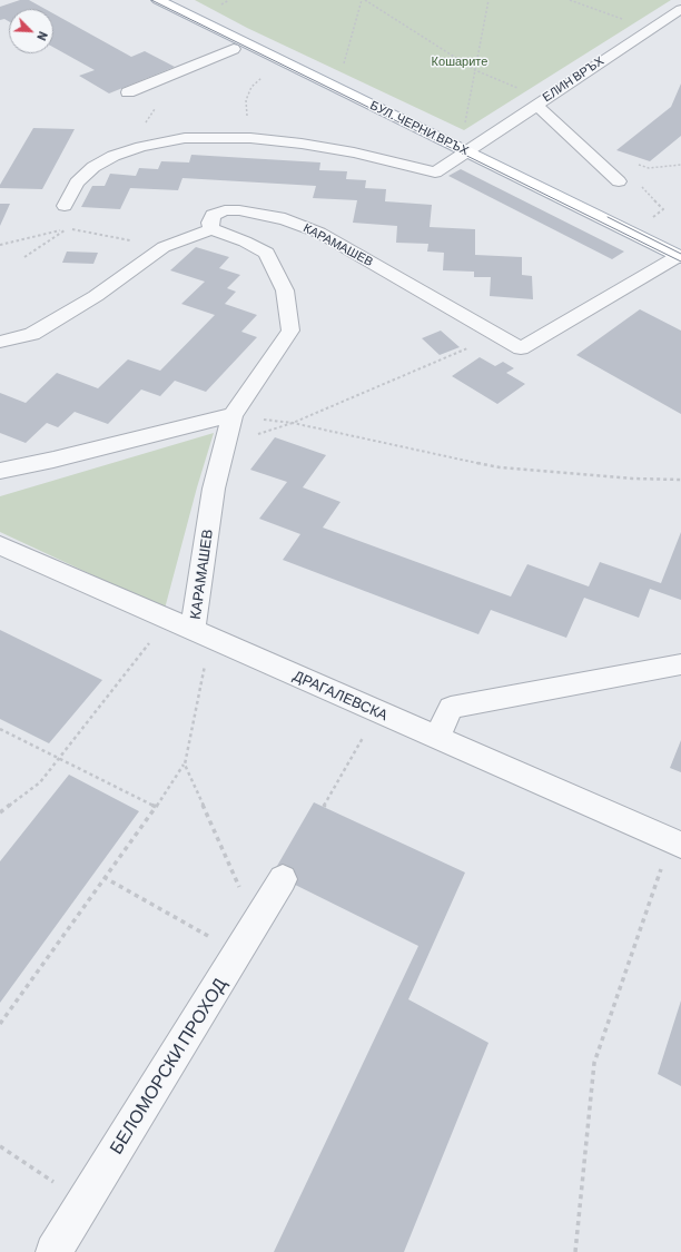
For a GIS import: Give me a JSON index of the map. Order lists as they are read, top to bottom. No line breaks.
{"streets":{"main road":["БУЛ. ЧЕРНИ ВРЪХ"],"street":["ЕЛИН ВРЪХ","КАРАМАШЕВ","ДРАГАЛЕВСКА","БЕЛОМОРСКИ ПРОХОД"]},"crossings":[["ЕЛИН ВРЪХ","БУЛ. ЧЕРНИ ВРЪХ"],["БУЛ. ЧЕРНИ ВРЪХ","КАРАМАШЕВ"],["КАРАМАШЕВ","ДРАГАЛЕВСКА"]],"parks":["Кошарите"],"north":"bottom right"}
